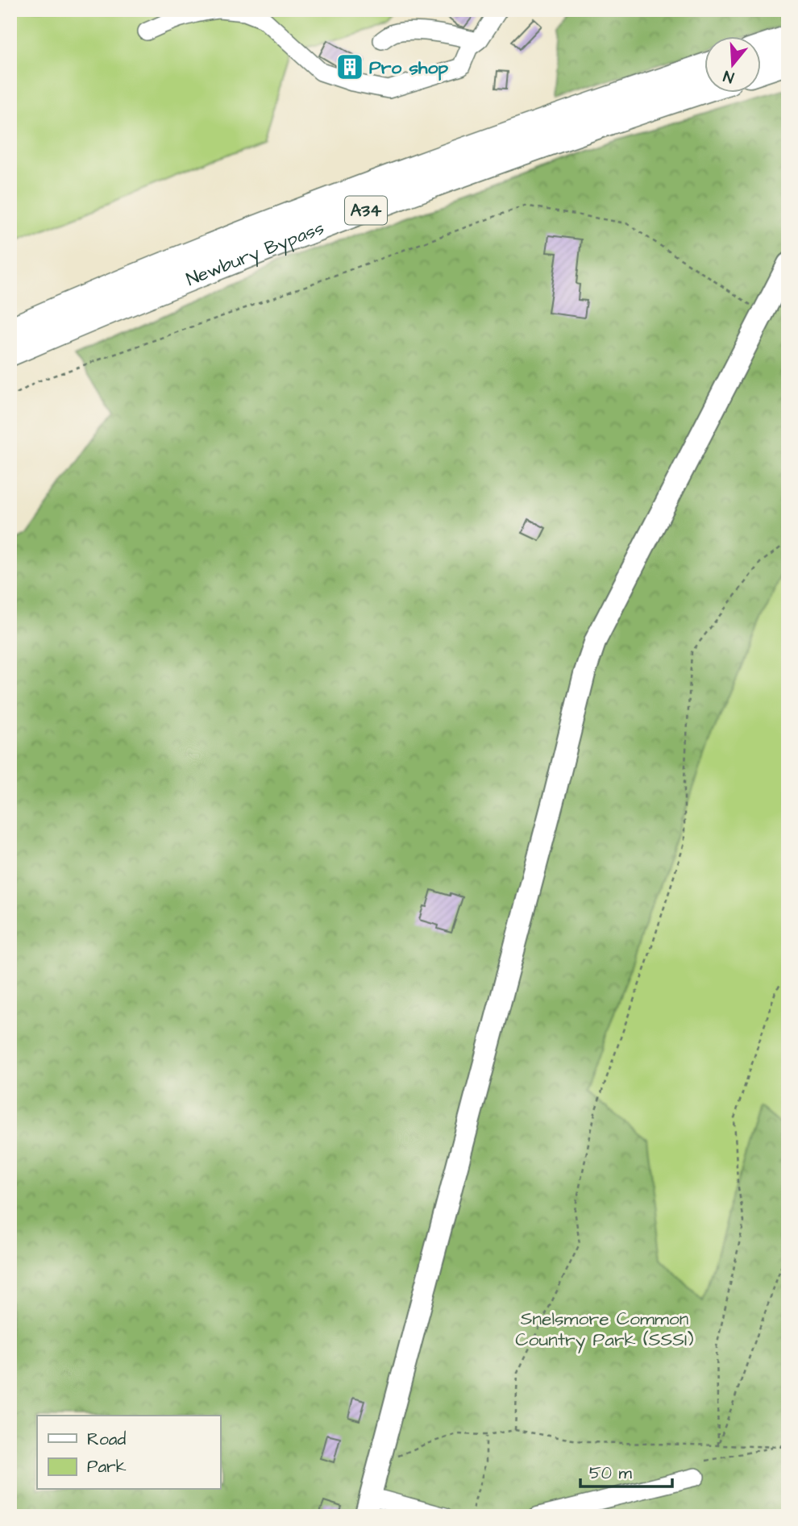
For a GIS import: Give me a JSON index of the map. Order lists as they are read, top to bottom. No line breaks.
{"streets":{"highway":["A34","Newbury Bypass"]},"parks":["Snelsmore Common Country Park (SSSI)"],"places":{"building":["Pro shop"]},"legend":["Road","Park"],"scale_bar":"50 m","north":"bottom"}
